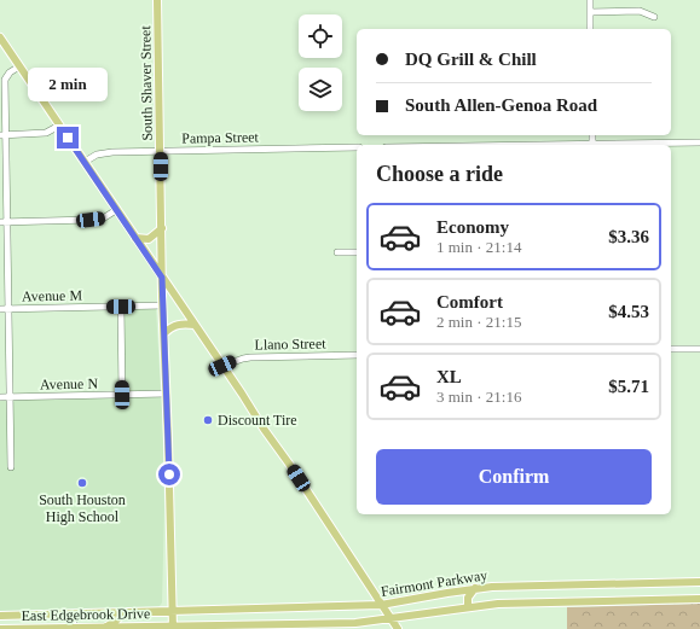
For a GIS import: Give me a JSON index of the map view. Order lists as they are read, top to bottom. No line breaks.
{"streets":{"main road":["South Shaver Street","Fairmont Parkway","East Edgebrook Drive"],"street":["Pampa Street","Avenue M","Llano Street","Avenue N"]},"crossings":[["South Shaver Street","Pampa Street"],["South Shaver Street","Avenue M"],["South Shaver Street","Avenue N"],["South Shaver Street","Fairmont Parkway"],["South Shaver Street","East Edgebrook Drive"],["Fairmont Parkway","East Edgebrook Drive"]],"places":["Discount Tire","South Houston High School"],"page":{"banner":["DQ Grill & Chill","South Allen-Genoa Road"],"bubble":"2 min","heading":"Choose a ride","list":[{"name":"Economy","note":"1 min · 21:14","value":"$3.36"},{"name":"Comfort","note":"2 min · 21:15","value":"$4.53"},{"name":"XL","note":"3 min · 21:16","value":"$5.71"}],"buttons":"Confirm"}}
